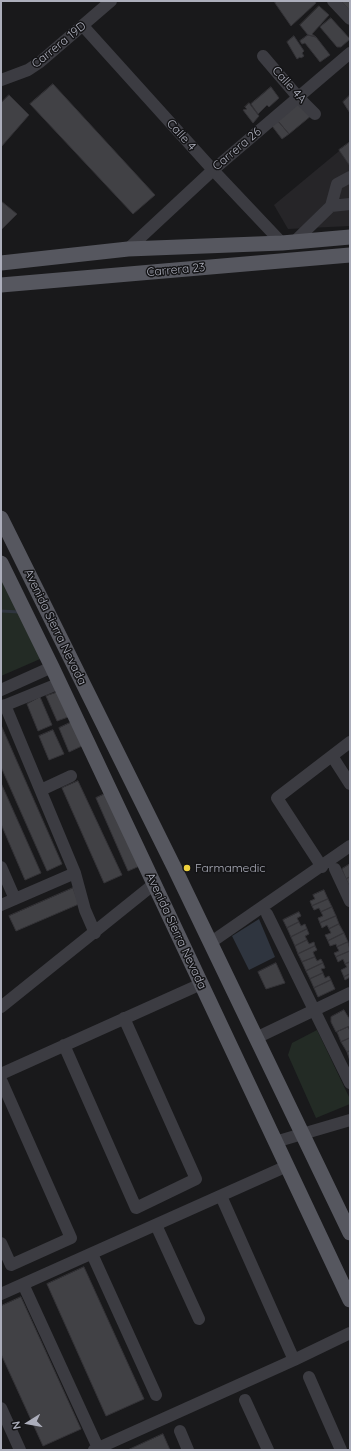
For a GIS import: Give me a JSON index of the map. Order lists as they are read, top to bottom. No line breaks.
{"streets":{"main road":["Carrera 23","Avenida Sierra Nevada"],"street":["Carrera 19D","Calle 4A","Calle 4","Carrera 26"]},"crossings":[["Carrera 19D","Calle 4"],["Calle 4A","Carrera 26"],["Calle 4","Carrera 26"],["Calle 4","Carrera 23"],["Carrera 26","Carrera 23"]],"places":["Farmamedic"],"north":"left"}
